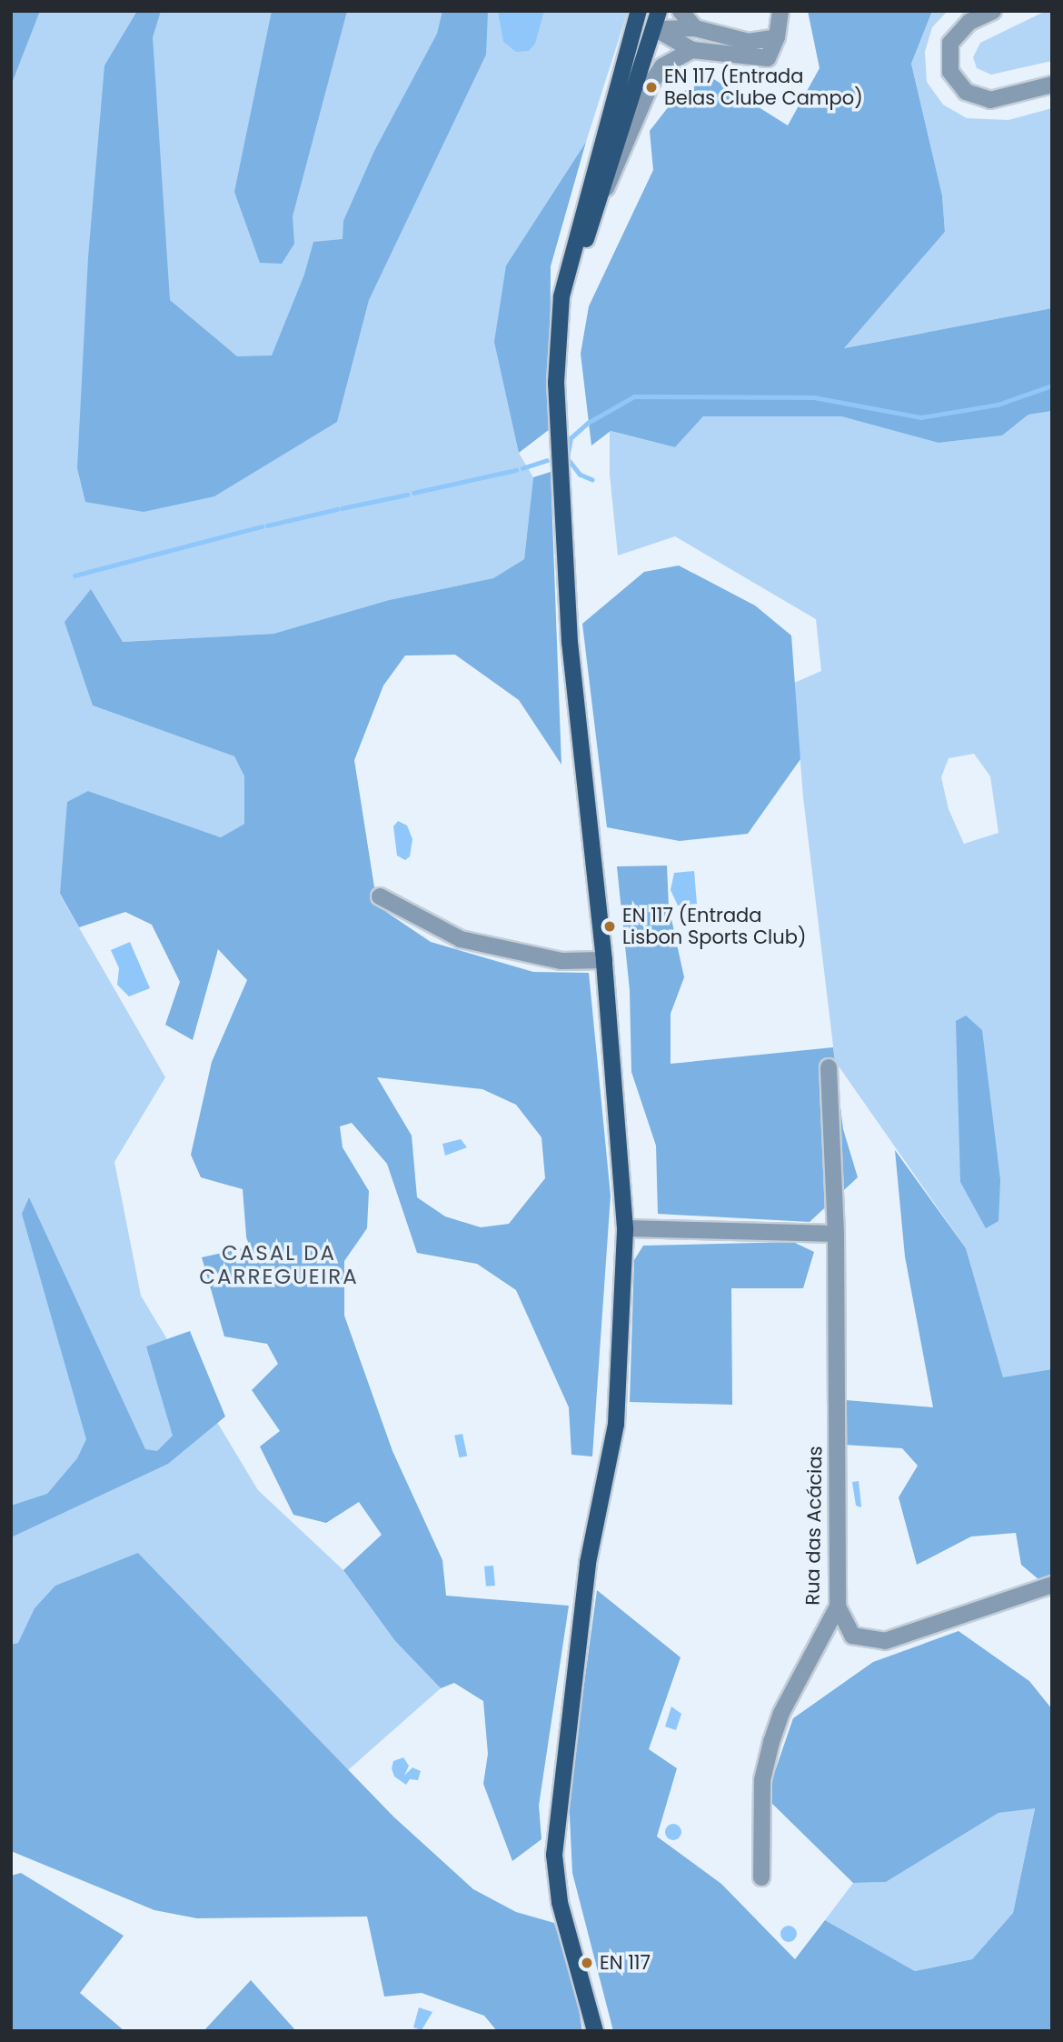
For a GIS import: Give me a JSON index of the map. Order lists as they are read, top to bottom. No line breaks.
{"streets":{"street":["Rua das Acácias"]},"districts":["CASAL DA CARREGUEIRA"],"places":["EN 117 (Entrada Belas Clube Campo)","EN 117 (Entrada Lisbon Sports Club)","EN 117"]}
